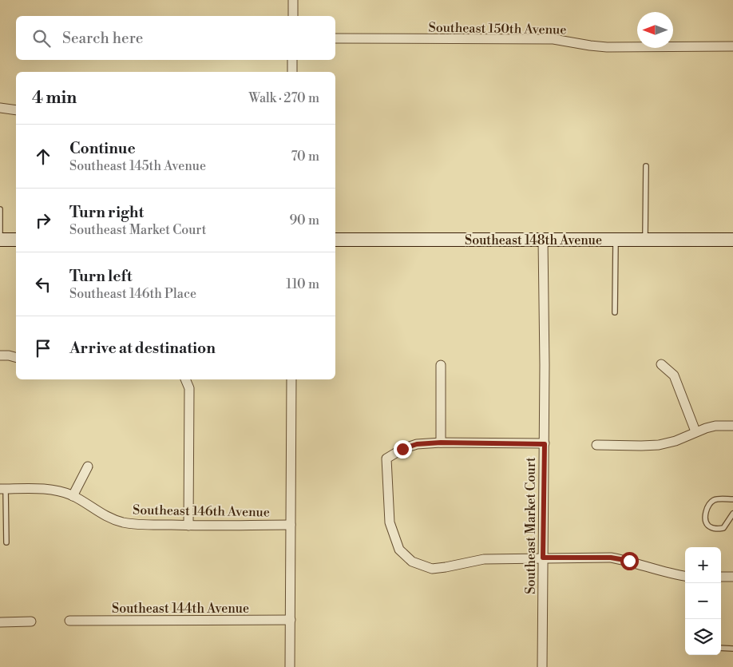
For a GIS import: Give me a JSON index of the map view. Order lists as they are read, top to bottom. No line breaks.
{"streets":{"main road":["Southeast 148th Avenue"],"street":["Southeast 150th Avenue","Southeast 146th Avenue","Southeast Market Court","Southeast 144th Avenue"]},"crossings":[["Southeast 148th Avenue","Southeast Market Court"]],"north":"left","page":{"search":"Search here","heading":["4 min","Walk · 270 m"],"list":[["Continue","Southeast 145th Avenue","70 m"],["Turn right","Southeast Market Court","90 m"],["Turn left","Southeast 146th Place","110 m"],"Arrive at destination"],"map_buttons":["+","−"]}}
